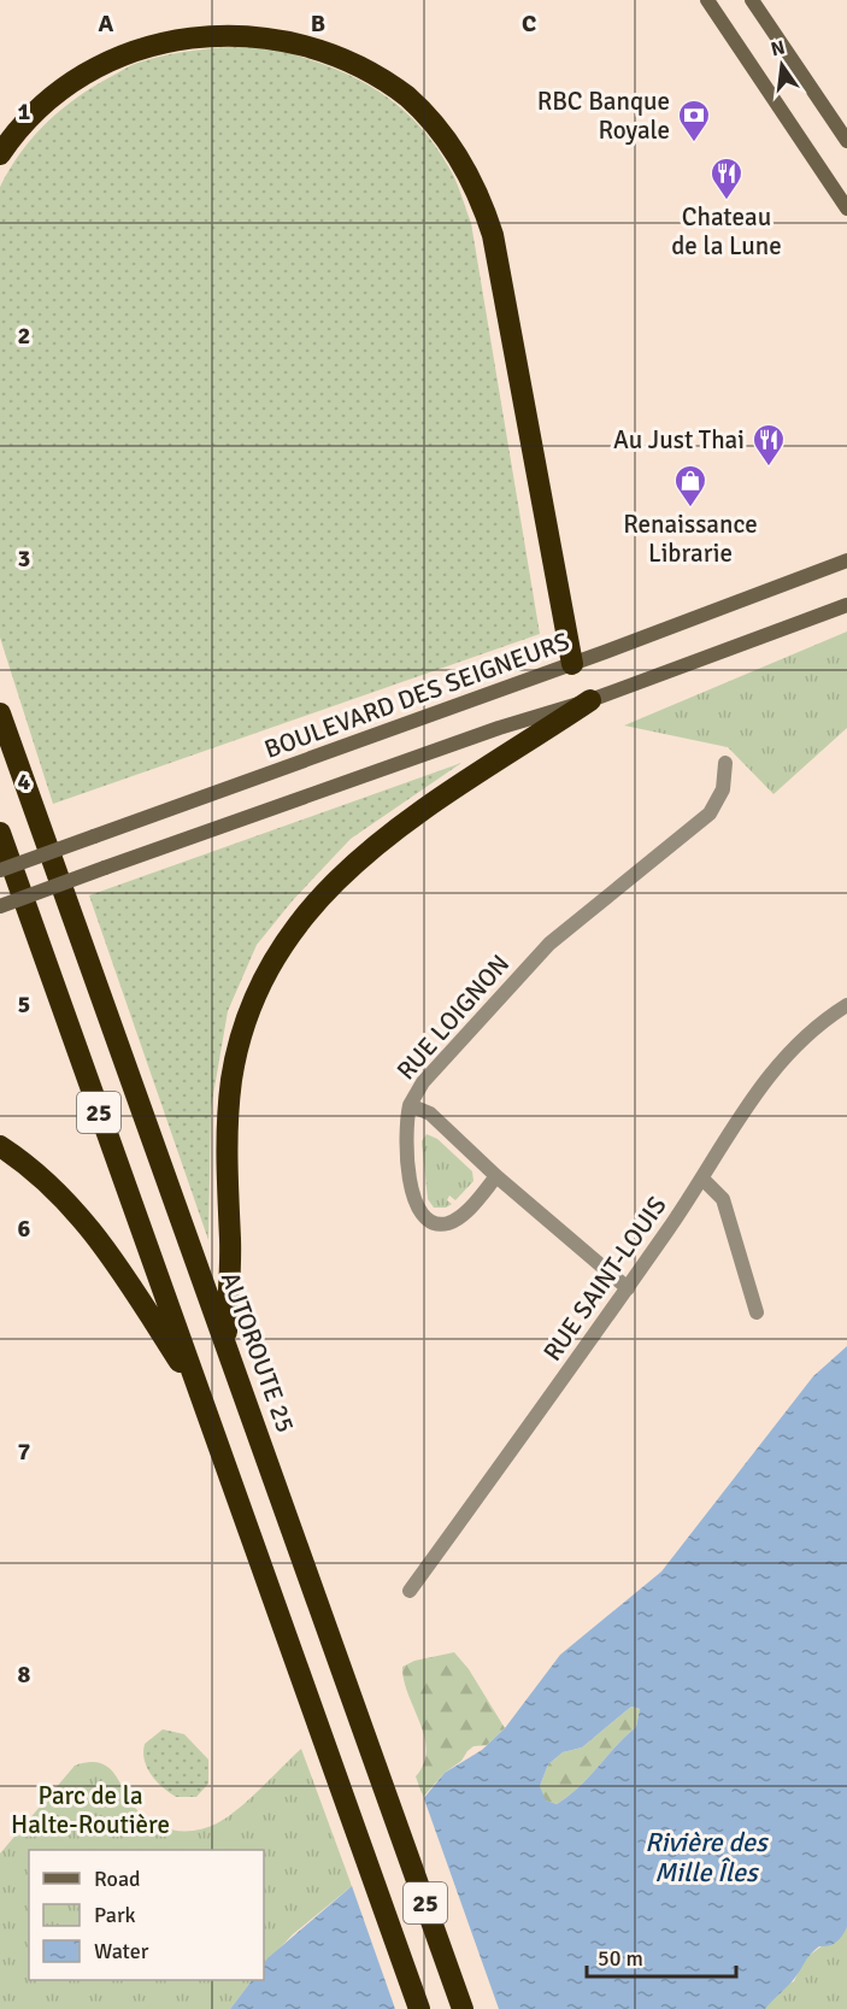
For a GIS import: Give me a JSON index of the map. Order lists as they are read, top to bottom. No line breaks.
{"streets":{"highway":["25","AUTOROUTE 25"],"main road":["BOULEVARD DES SEIGNEURS"],"street":["RUE LOIGNON","RUE SAINT-LOUIS"]},"crossings":[["RUE LOIGNON","RUE SAINT-LOUIS"]],"water":["Rivière des Mille Îles"],"parks":["Parc de la Halte-Routière"],"places":{"bank":["RBC Banque Royale"],"restaurant":["Chateau de la Lune","Au Just Thai"],"shop":["Renaissance Librarie"]},"legend":["Road","Park","Water"],"scale_bar":"50 m","north":"top","grid":{"columns":["A","B","C"],"rows":["1","2","3","4","5","6","7","8"]}}
